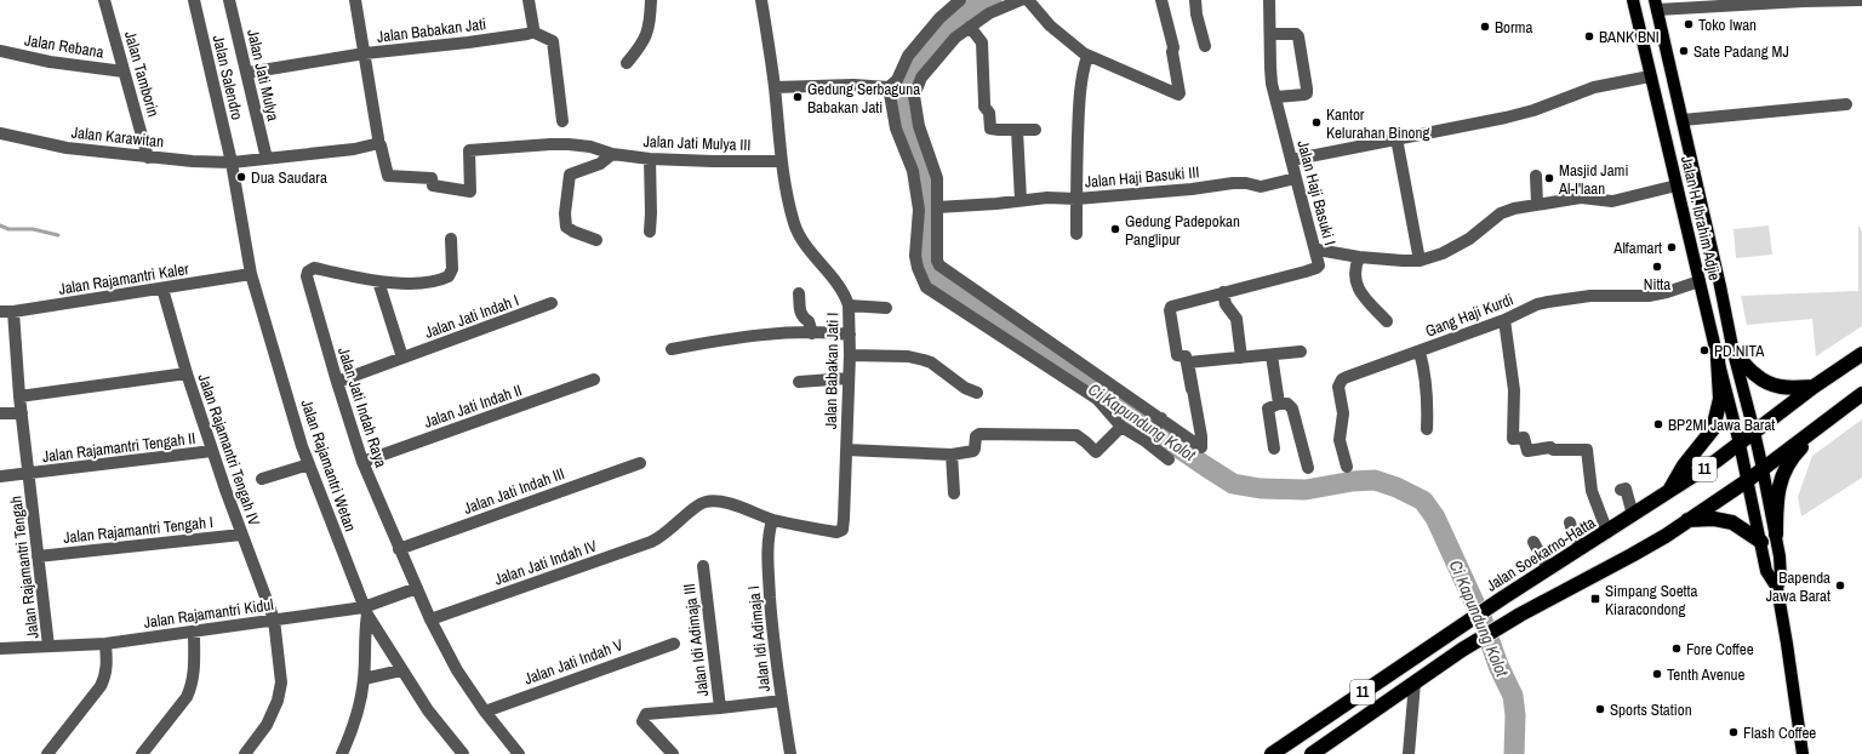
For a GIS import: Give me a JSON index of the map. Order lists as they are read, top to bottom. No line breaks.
{"streets":{"highway":["11","Jalan Soekarno-Hatta"],"main road":["Jalan H. Ibrahim Adjie"],"street":["Jalan Babakan Jati","Jalan Rebana","Jalan Tamborin","Jalan Jati Mulya","Jalan Salendro","Jalan Karawitan","Jalan Jati Mulya III","Jalan Haji Basuki III","Jalan Haji Basuki I","Jalan Rajamantri Kaler","Gang Haji Kurdi","Jalan Jati Indah I","Jalan Babakan Jati I","Jalan Jati Indah II","Jalan Jati Indah Raya","Jalan Rajamantri Tengah II","Jalan Rajamantri Tengah IV","Jalan Rajamantri Wetan","Jalan Jati Indah III","Jalan Rajamantri Tengah I","Jalan Jati Indah IV","Jalan Rajamantri Tengah","Jalan Rajamantri Kidul","Jalan Idi Adimaja I","Jalan Idi Adimaja III","Jalan Jati Indah V"]},"crossings":[["Jalan Babakan Jati","Jalan Jati Mulya III"],["Jalan Rebana","Jalan Tamborin"],["Jalan Tamborin","Jalan Karawitan"],["Jalan Salendro","Jalan Karawitan"],["Jalan Salendro","Jalan Rajamantri Wetan"],["Jalan Karawitan","Jalan Rajamantri Wetan"],["Jalan Jati Mulya III","Jalan Babakan Jati I"],["Jalan Haji Basuki III","Jalan Haji Basuki I"],["Jalan H. Ibrahim Adjie","Gang Haji Kurdi"],["Jalan H. Ibrahim Adjie","11"],["Jalan H. Ibrahim Adjie","Jalan Soekarno-Hatta"],["Jalan Rajamantri Kaler","Jalan Rajamantri Tengah IV"],["Jalan Rajamantri Kaler","Jalan Rajamantri Wetan"],["Jalan Rajamantri Kaler","Jalan Rajamantri Tengah"],["Jalan Jati Indah I","Jalan Jati Indah Raya"],["Jalan Babakan Jati I","Jalan Jati Indah IV"],["Jalan Jati Indah II","Jalan Jati Indah Raya"],["Jalan Jati Indah Raya","Jalan Jati Indah III"],["Jalan Jati Indah Raya","Jalan Jati Indah IV"],["Jalan Jati Indah Raya","Jalan Rajamantri Kidul"],["Jalan Jati Indah Raya","Jalan Jati Indah V"],["Jalan Rajamantri Tengah II","Jalan Rajamantri Tengah IV"],["Jalan Rajamantri Tengah II","Jalan Rajamantri Tengah"],["Jalan Rajamantri Tengah IV","Jalan Rajamantri Tengah I"],["Jalan Rajamantri Tengah IV","Jalan Rajamantri Kidul"],["Jalan Rajamantri Wetan","Jalan Rajamantri Kidul"],["11","Jalan Soekarno-Hatta"],["Jalan Rajamantri Tengah I","Jalan Rajamantri Tengah"],["Jalan Jati Indah IV","Jalan Idi Adimaja I"],["Jalan Rajamantri Tengah","Jalan Rajamantri Kidul"],["Jalan Idi Adimaja I","Jalan Idi Adimaja III"]],"water":["Ci Kapundung Kolot"],"places":{"other":["Toko Iwan","Borma","BANK BNI","Sate Padang MJ","Gedung Serbaguna Babakan Jati","Kantor Kelurahan Binong","Dua Saudara","Masjid Jami Al-I'laan","Gedung Padepokan Panglipur","Alfamart","Nitta","PD.NITA","BP2MI Jawa Barat","Bapenda Jawa Barat","Fore Coffee","Tenth Avenue","Sports Station","Flash Coffee"],"transit":["Simpang Soetta Kiaracondong"]}}
